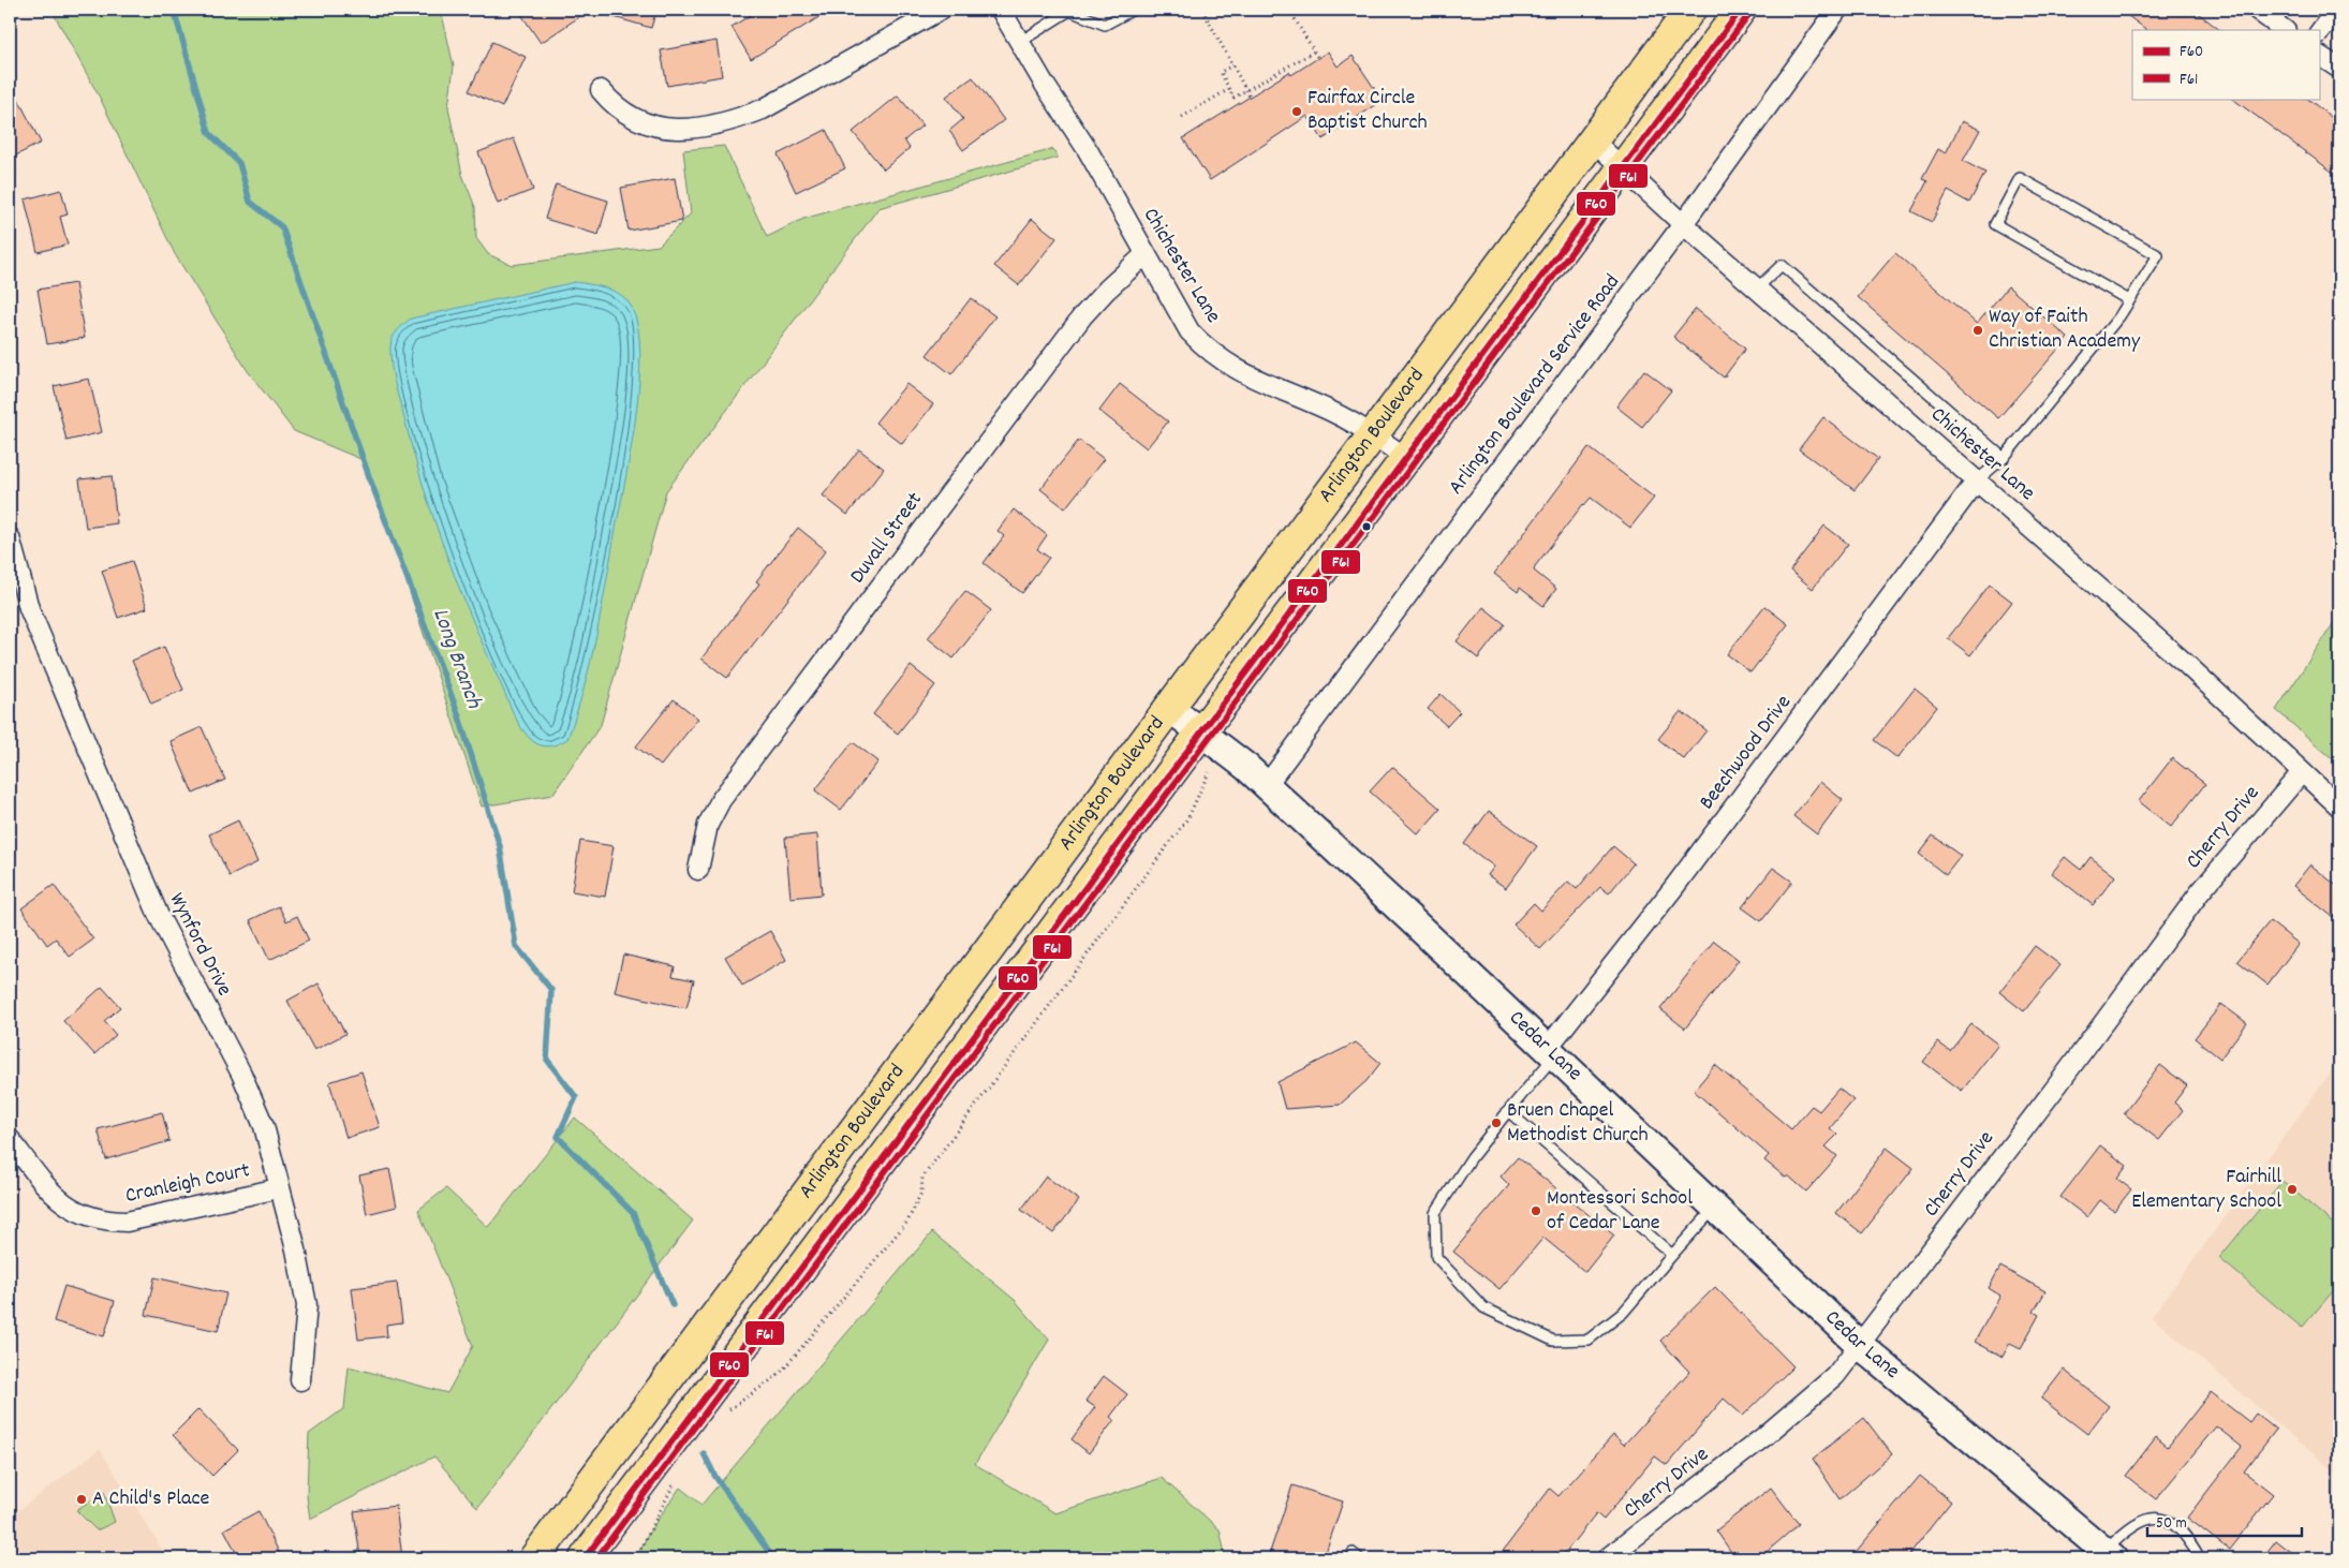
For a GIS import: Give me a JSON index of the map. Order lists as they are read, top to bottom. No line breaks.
{"streets":{"main road":["Arlington Boulevard","Cedar Lane"],"street":["Chichester Lane","Arlington Boulevard Service Road","Duvall Street","Beechwood Drive","Cherry Drive","Wynford Drive","Cranleigh Court"]},"crossings":[["Chichester Lane","Arlington Boulevard Service Road"],["Chichester Lane","Arlington Boulevard"],["Chichester Lane","Duvall Street"],["Chichester Lane","Beechwood Drive"],["Chichester Lane","Cherry Drive"],["Arlington Boulevard Service Road","Cedar Lane"],["Arlington Boulevard","Cedar Lane"],["Beechwood Drive","Cedar Lane"],["Cherry Drive","Cedar Lane"],["Wynford Drive","Cranleigh Court"]],"water":["Long Branch"],"places":["Fairfax Circle Baptist Church","Way of Faith Christian Academy","Bruen Chapel Methodist Church","Fairhill Elementary School","Montessori School of Cedar Lane","A Child's Place"],"lines":["transit line F60","transit line F61"],"legend":["F60","F61"],"scale_bar":"50 m"}
